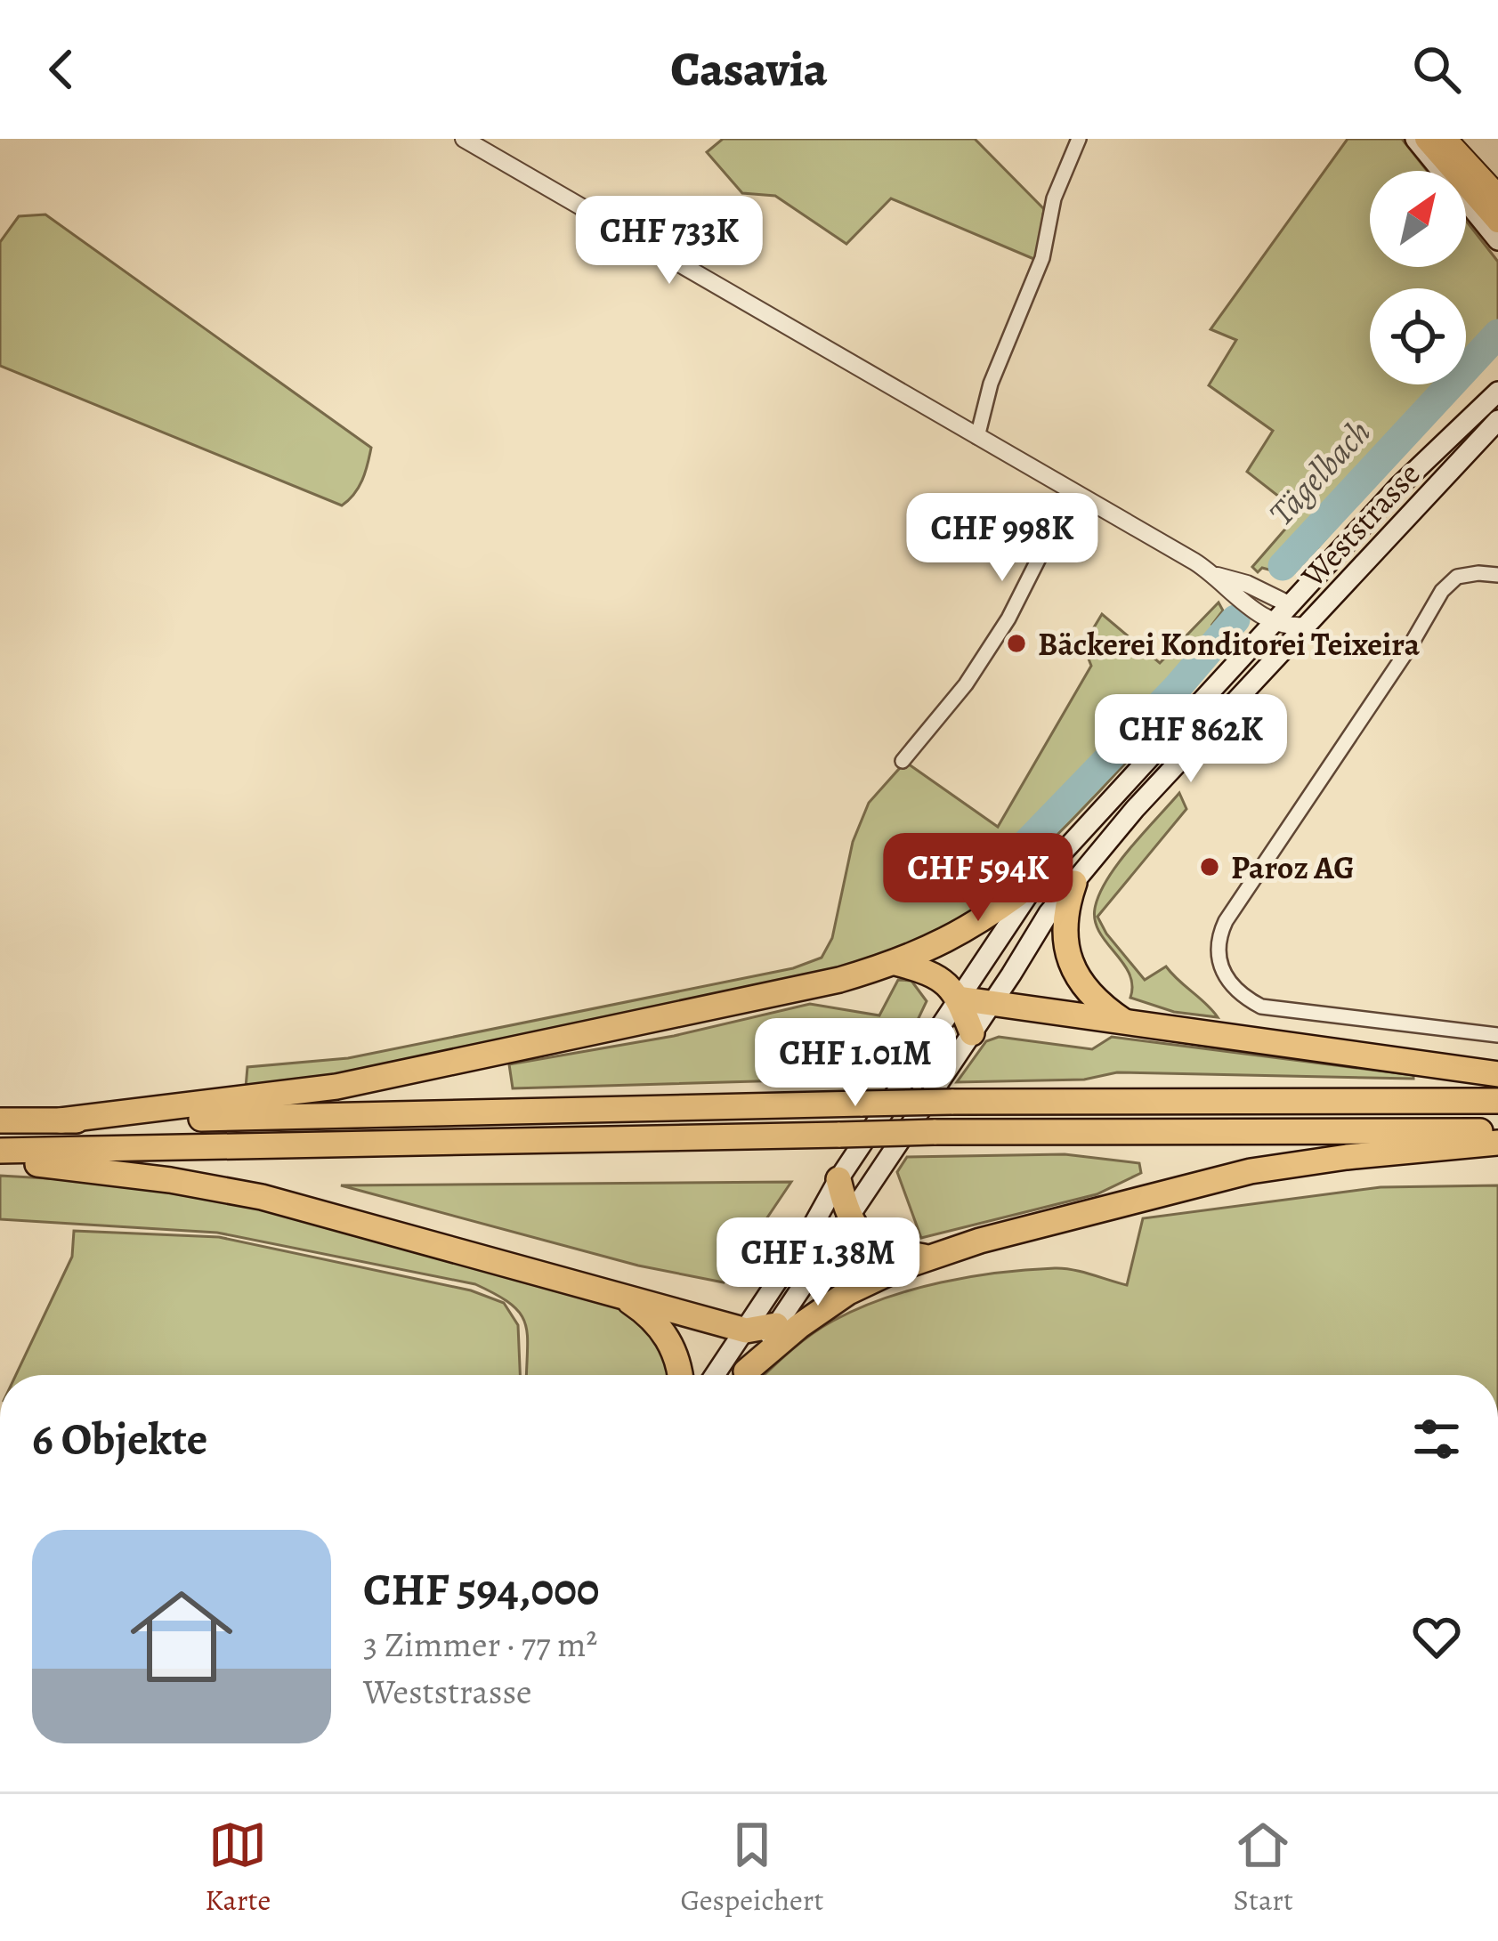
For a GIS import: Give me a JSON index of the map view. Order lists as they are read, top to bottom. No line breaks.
{"streets":{"main road":["Weststrasse"]},"water":["Tägelbach"],"places":["Bäckerei Konditorei Teixeira","Paroz AG"],"north":"top right","page":{"header":"Casavia","price":["CHF 733K","CHF 998K","CHF 862K","CHF 594K","CHF 1.01M","CHF 1.38M"],"heading":"6 Objekte","list":[{"name":"CHF 594,000","note":"3 Zimmer · 77 m² · Weststrasse"}],"tabs":["Karte","Gespeichert","Start"]}}
